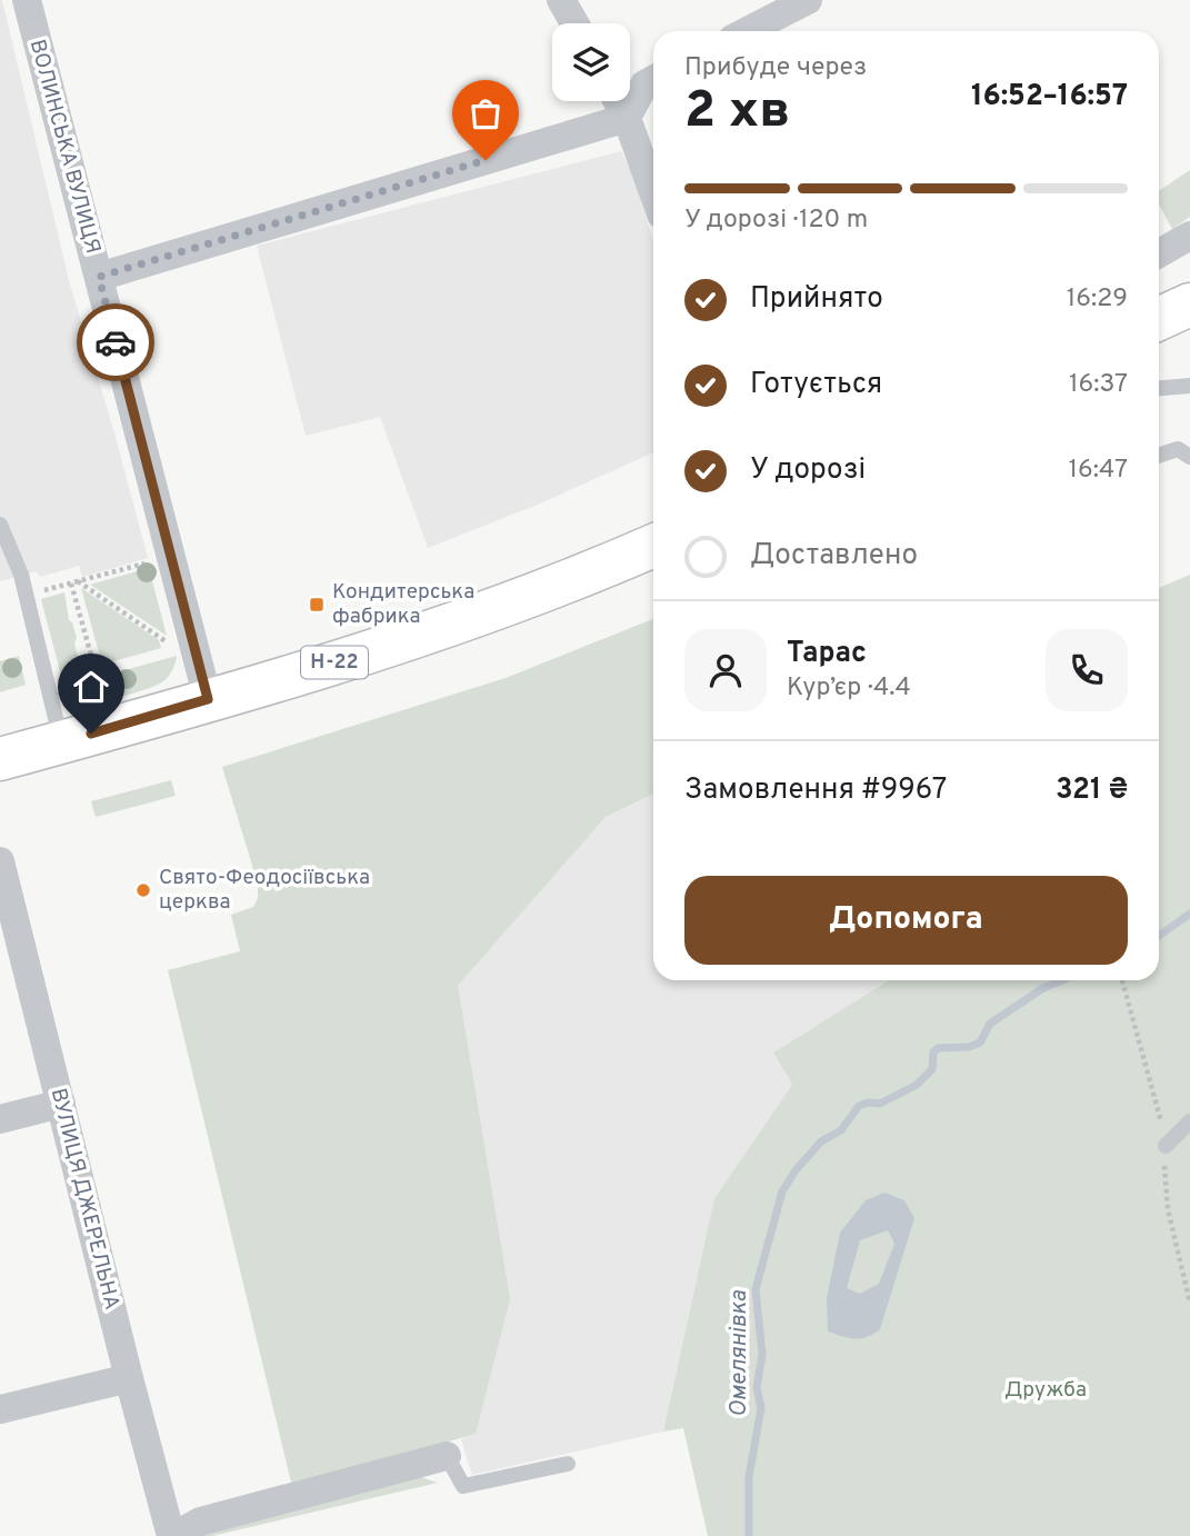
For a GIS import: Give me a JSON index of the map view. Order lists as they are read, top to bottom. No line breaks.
{"streets":{"main road":["Н-22"],"street":["ВОЛИНСЬКА ВУЛИЦЯ","ВУЛИЦЯ ДЖЕРЕЛЬНА"]},"crossings":[["ВОЛИНСЬКА ВУЛИЦЯ","Н-22"]],"water":["Омелянівка"],"parks":["Дружба"],"places":{"transit":["Кондитерська фабрика"],"other":["Свято-Феодосіївська церква"]},"page":{"heading":["2 хв","Прибуде через","16:52–16:57"],"panel":["Тарас","Кур’єр · 4.4","Замовлення #9967","321 ₴"],"bar":"У дорозі · 120 m","list":[["Прийнято","16:29"],["Готується","16:37"],["У дорозі","16:47"],"Доставлено"],"buttons":"Допомога"}}
